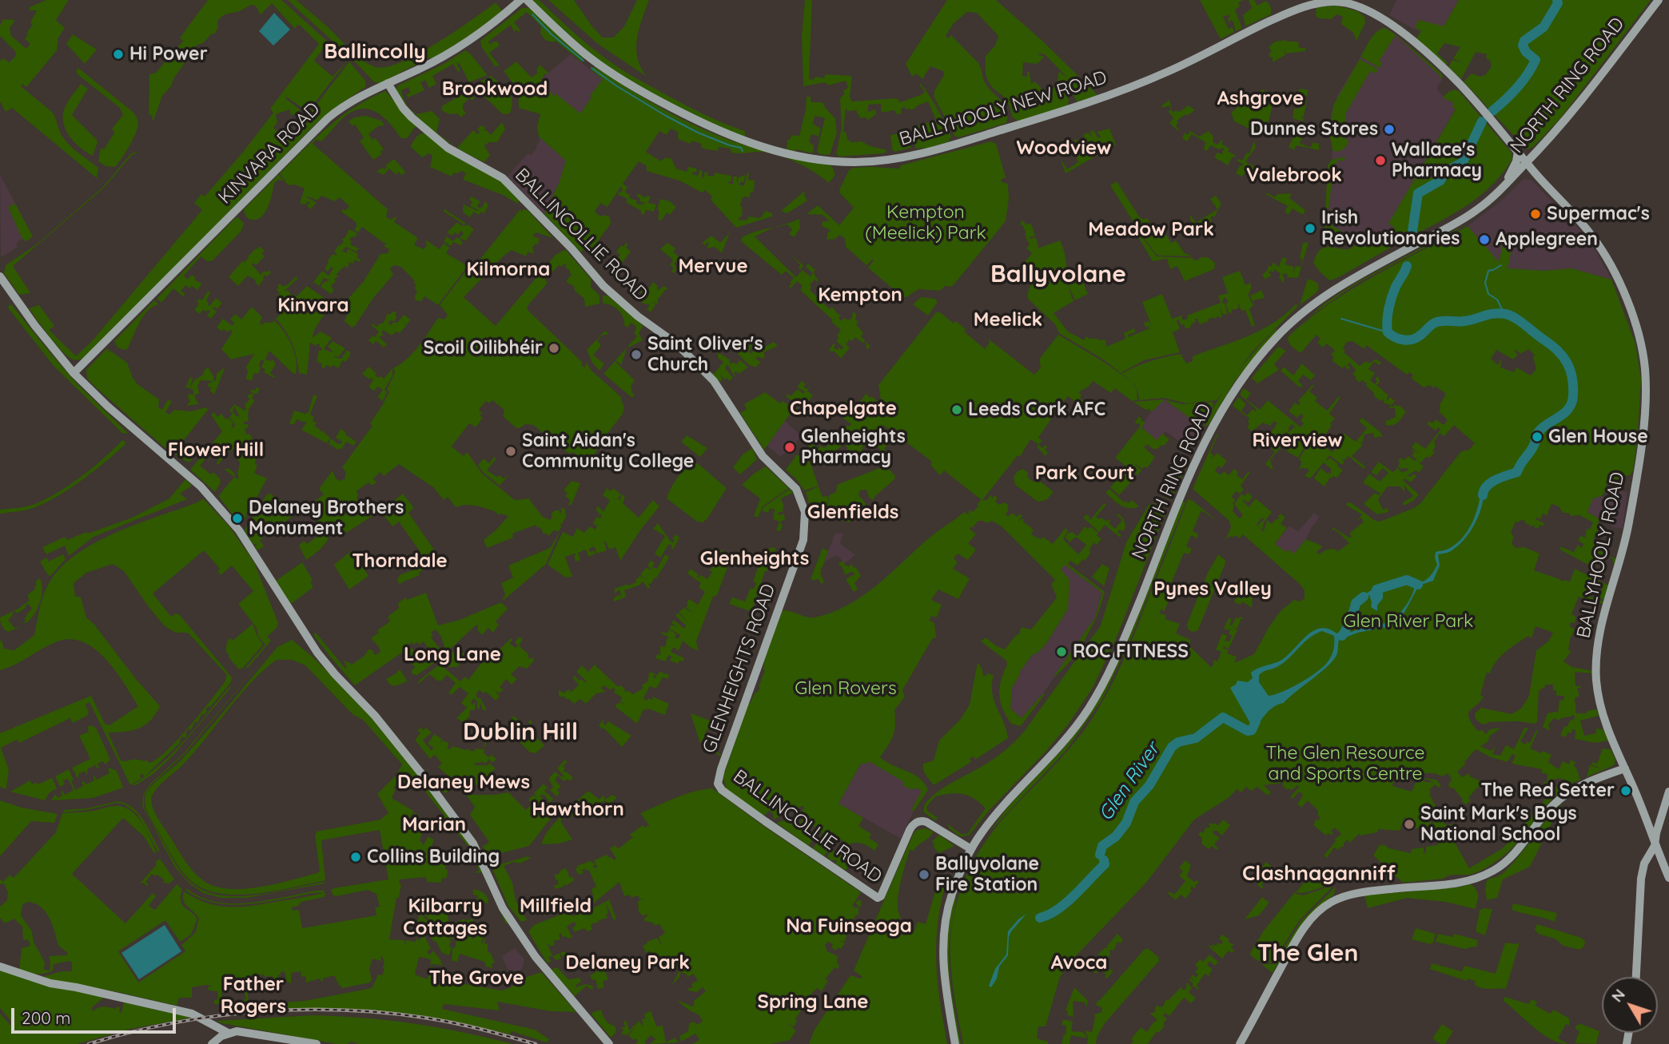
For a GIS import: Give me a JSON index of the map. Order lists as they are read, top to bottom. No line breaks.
{"streets":{"street":["NORTH RING ROAD","BALLYHOOLY NEW ROAD","KINVARA ROAD","BALLINCOLLIE ROAD","BALLYHOOLY ROAD","GLENHEIGHTS ROAD"]},"crossings":[["NORTH RING ROAD","BALLINCOLLIE ROAD"],["NORTH RING ROAD","BALLYHOOLY ROAD"],["KINVARA ROAD","BALLINCOLLIE ROAD"],["BALLINCOLLIE ROAD","GLENHEIGHTS ROAD"]],"districts":["Ballincolly","Brookwood","Ashgrove","Woodview","Valebrook","Meadow Park","Mervue","Kilmorna","Ballyvolane","Kempton","Kinvara","Meelick","Chapelgate","Riverview","Flower Hill","Park Court","Glenfields","Glenheights","Thorndale","Pynes Valley","Long Lane","Dublin Hill","Delaney Mews","Hawthorn","Marian","Clashnaganniff","Kilbarry Cottages","Millfield","Na Fuinseoga","The Glen","Delaney Park","Avoca","The Grove","Father Rogers","Spring Lane"],"water":["Glen River"],"parks":["Kempton (Meelick) Park","Glen River Park","Glen Rovers","The Glen Resource and Sports Centre"],"places":["Hi Power","Dunnes Stores","Wallace's Pharmacy","Supermac's","Irish Revolutionaries","Applegreen","Scoil Oilibhéir","Saint Oliver's Church","Leeds Cork AFC","Glen House","Glenheights Pharmacy","Saint Aidan's Community College","Delaney Brothers Monument","ROC FITNESS","The Red Setter","Saint Mark's Boys National School","Collins Building","Ballyvolane Fire Station"],"scale_bar":"200 m","north":"top left"}
